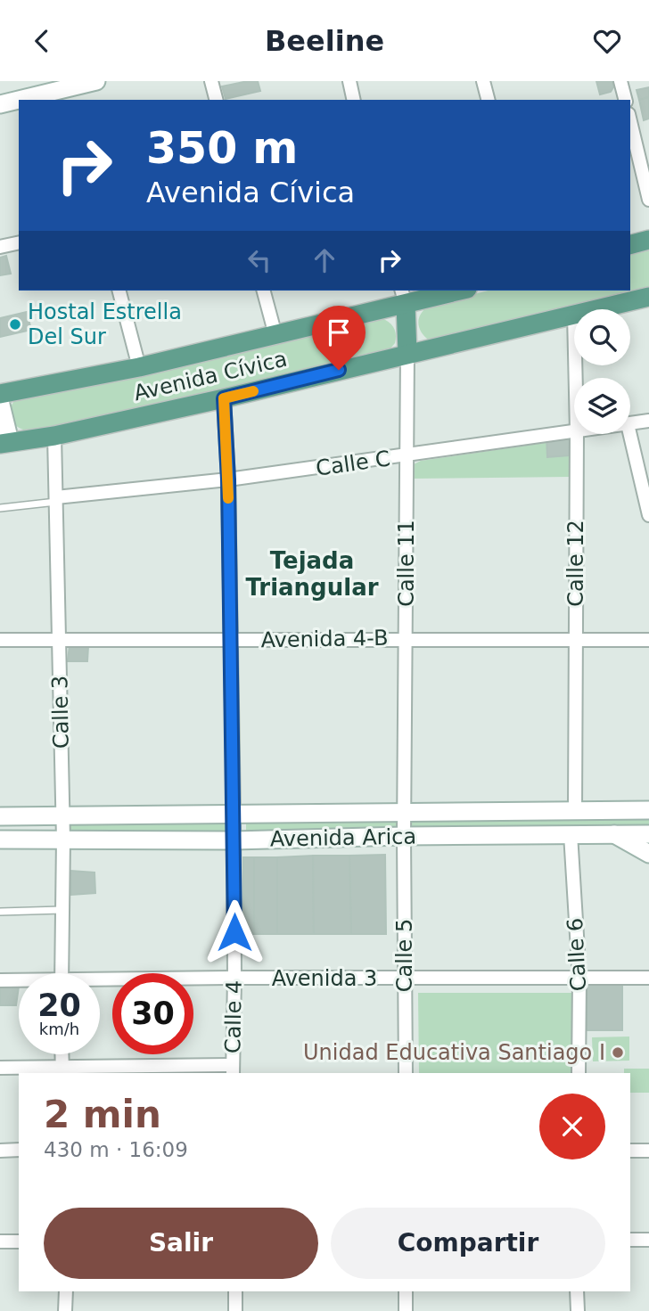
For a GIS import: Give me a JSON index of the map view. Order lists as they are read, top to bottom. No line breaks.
{"streets":{"main road":["Avenida Cívica"],"street":["Calle C","Calle 11","Calle 12","Avenida 4-B","Calle 3","Avenida Arica","Calle 6","Calle 5","Avenida 3","Calle 4"]},"crossings":[["Avenida Cívica","Calle 11"],["Avenida Cívica","Calle 3"],["Avenida Cívica","Calle 4"],["Calle C","Calle 11"],["Calle C","Calle 3"],["Calle C","Calle 4"],["Calle 11","Avenida 4-B"],["Calle 11","Avenida Arica"],["Calle 11","Calle 5"],["Calle 12","Avenida 4-B"],["Calle 12","Avenida Arica"],["Avenida 4-B","Calle 3"],["Avenida 4-B","Calle 4"],["Calle 3","Avenida Arica"],["Avenida Arica","Calle 6"],["Avenida Arica","Calle 5"],["Avenida Arica","Calle 4"],["Calle 6","Avenida 3"],["Calle 5","Avenida 3"],["Avenida 3","Calle 4"]],"districts":["Tejada Triangular"],"places":["Hostal Estrella Del Sur","Unidad Educativa Santiago I"],"page":{"header":"Beeline","turn":["350 m","Avenida Cívica"],"speed":"20 km/h","limit":"30","heading":["2 min","430 m · 16:09"],"buttons":["Salir","Compartir"]}}
